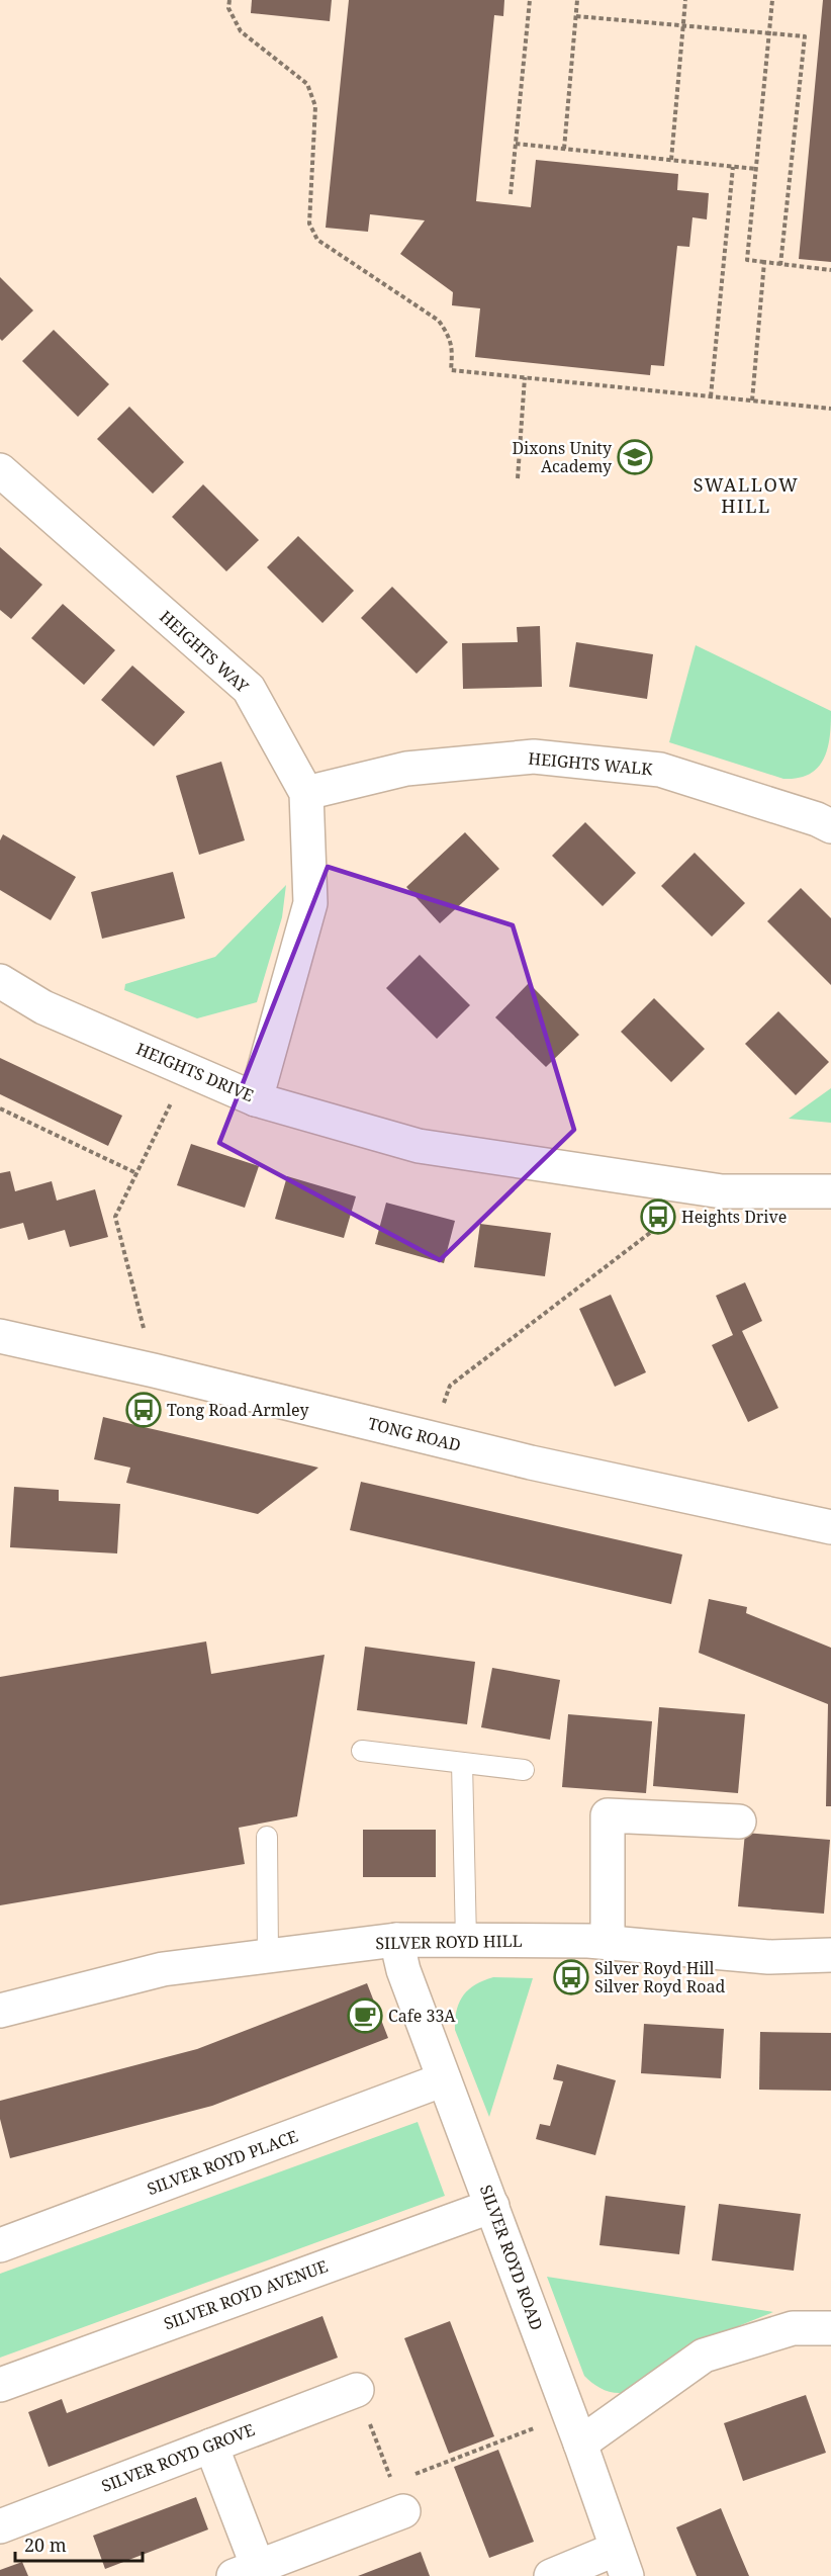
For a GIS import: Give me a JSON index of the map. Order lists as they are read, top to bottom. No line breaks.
{"streets":{"street":["HEIGHTS WAY","HEIGHTS WALK","HEIGHTS DRIVE","TONG ROAD","SILVER ROYD HILL","SILVER ROYD PLACE","SILVER ROYD ROAD","SILVER ROYD AVENUE","SILVER ROYD GROVE"]},"crossings":[["HEIGHTS WAY","HEIGHTS WALK"],["HEIGHTS WAY","HEIGHTS DRIVE"],["SILVER ROYD HILL","SILVER ROYD ROAD"],["SILVER ROYD PLACE","SILVER ROYD ROAD"],["SILVER ROYD ROAD","SILVER ROYD AVENUE"]],"districts":["SWALLOW HILL"],"places":{"school or university":["Dixons Unity Academy"],"bus stop":["Heights Drive","Tong Road Armley","Silver Royd Hill Silver Royd Road"],"cafe":["Cafe 33A"]},"scale_bar":"20 m"}
